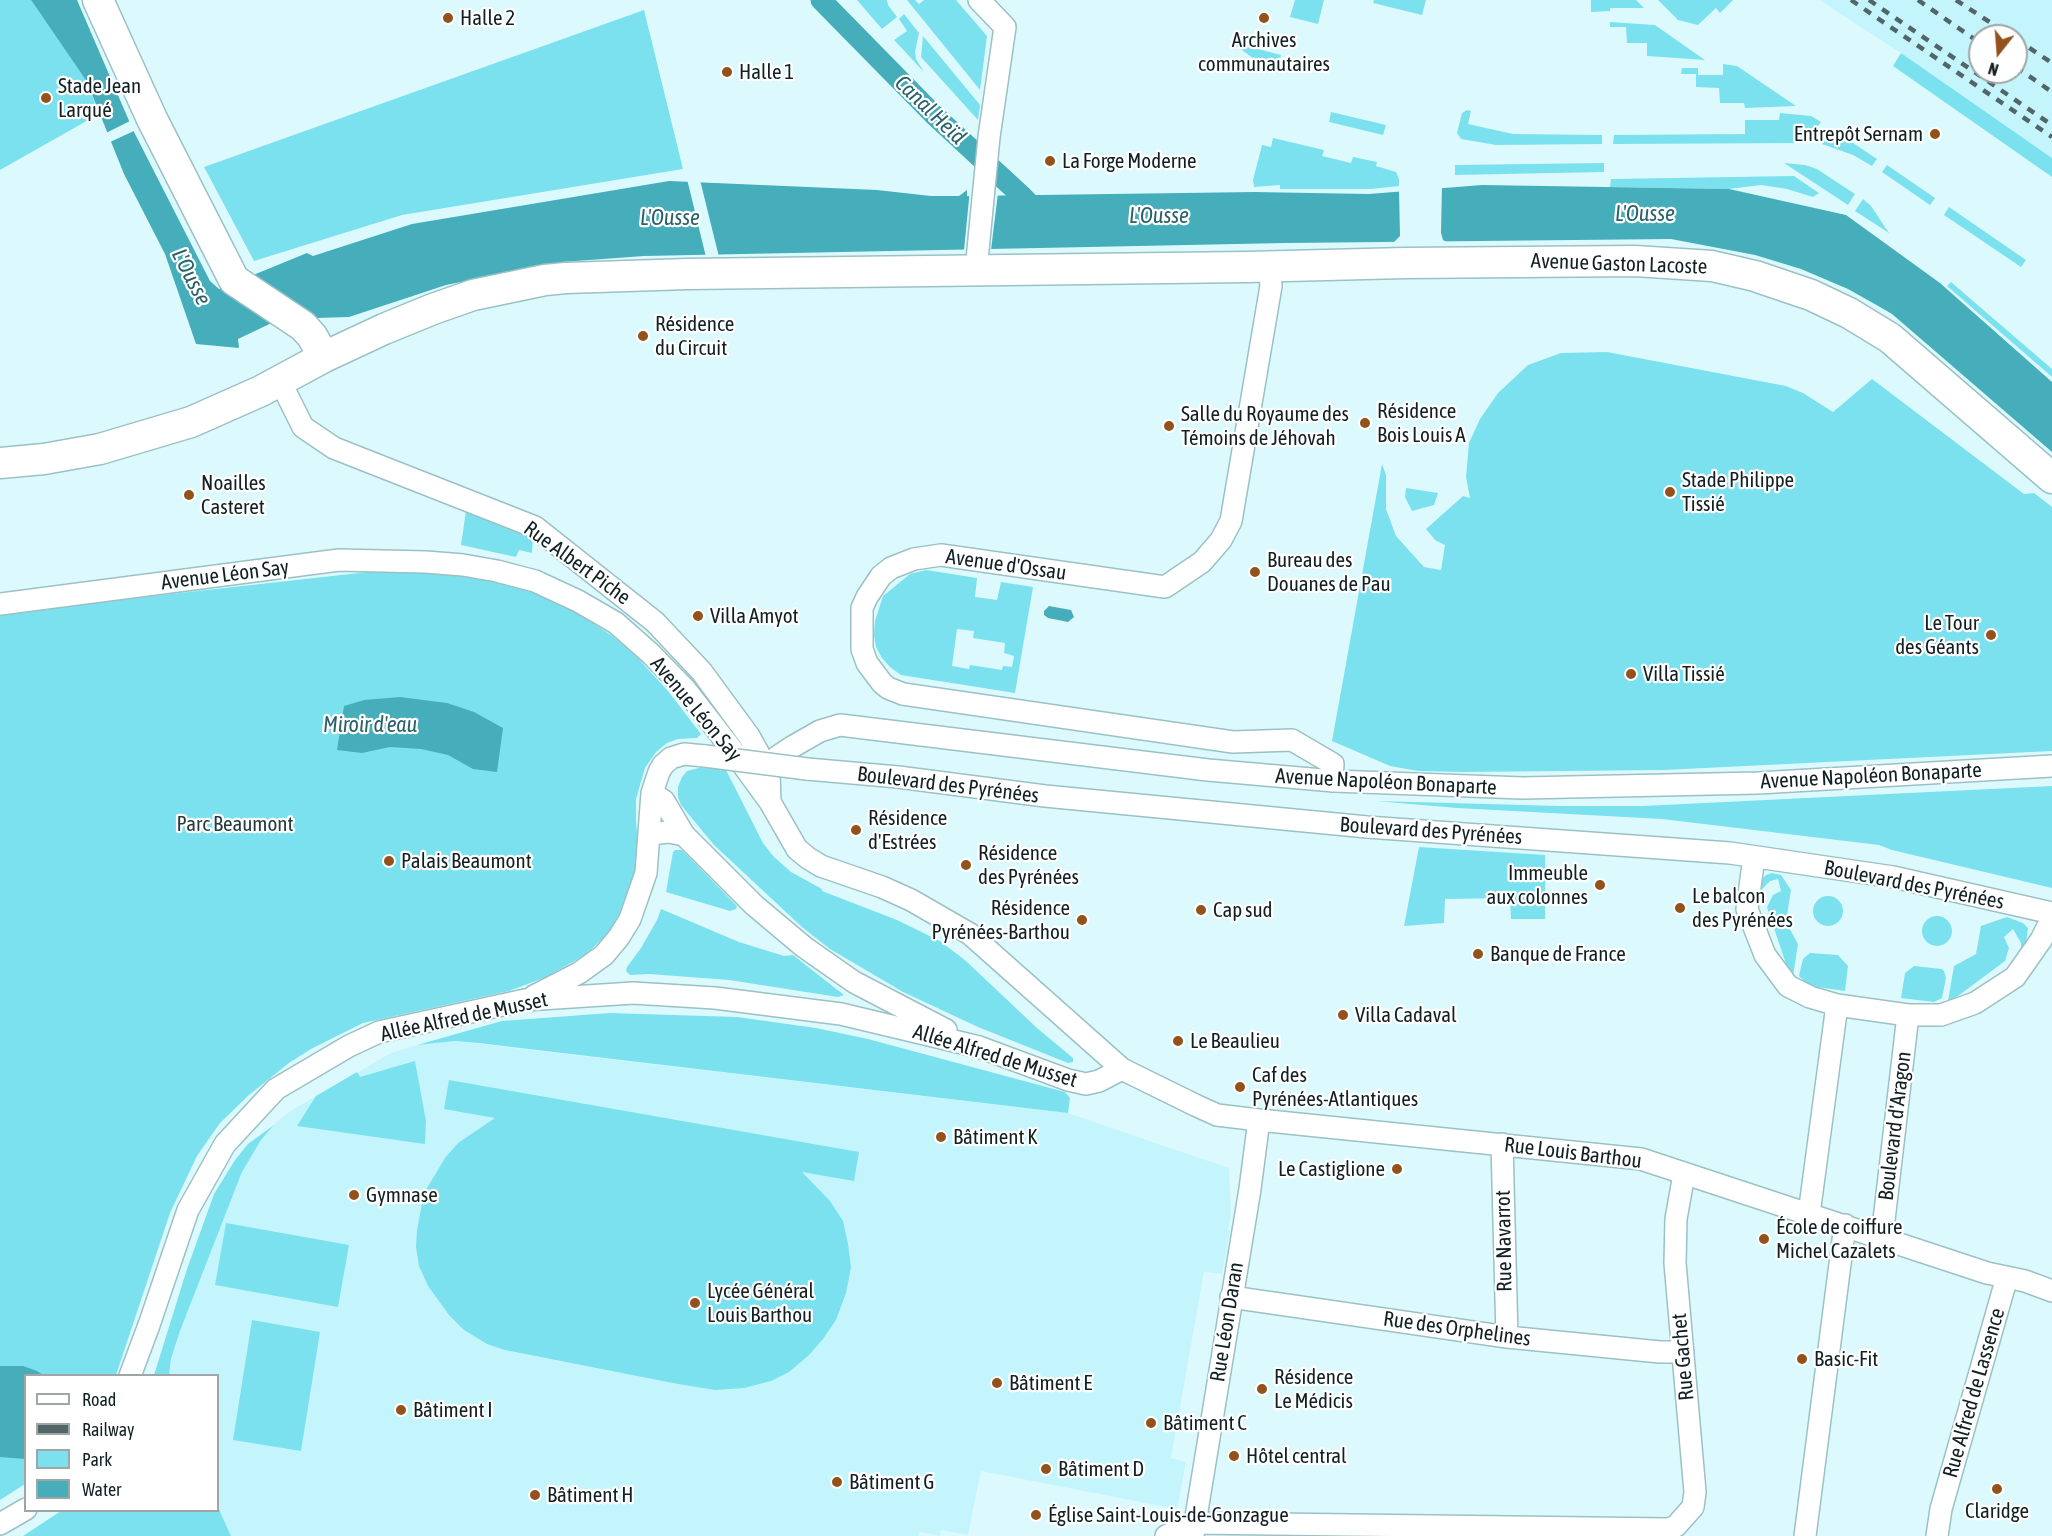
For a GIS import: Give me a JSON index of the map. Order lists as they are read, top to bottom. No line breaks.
{"streets":{"main road":["Avenue Gaston Lacoste"],"street":["Rue Albert Piche","Avenue d'Ossau","Avenue Léon Say","Avenue Napoléon Bonaparte","Boulevard des Pyrénées","Allée Alfred de Musset","Boulevard d'Aragon","Rue Louis Barthou","Rue Navarrot","Rue Léon Daran","Rue des Orphelines","Rue Gachet","Rue Alfred de Lassence"]},"crossings":[["Avenue Gaston Lacoste","Avenue d'Ossau"],["Rue Albert Piche","Avenue Napoléon Bonaparte"],["Avenue d'Ossau","Avenue Napoléon Bonaparte"],["Avenue Léon Say","Allée Alfred de Musset"],["Avenue Léon Say","Rue Louis Barthou"],["Allée Alfred de Musset","Rue Louis Barthou"],["Boulevard d'Aragon","Rue Louis Barthou"],["Rue Louis Barthou","Rue Navarrot"],["Rue Louis Barthou","Rue Léon Daran"],["Rue Louis Barthou","Rue Gachet"],["Rue Louis Barthou","Rue Alfred de Lassence"],["Rue Navarrot","Rue des Orphelines"],["Rue Léon Daran","Rue des Orphelines"],["Rue des Orphelines","Rue Gachet"]],"water":["Canal Heïd","L'Ousse","Miroir d'eau"],"parks":["Parc Beaumont"],"places":["Halle 2","Archives communautaires","Halle 1","Stade Jean Larqué","Entrepôt Sernam","La Forge Moderne","Résidence du Circuit","Résidence Bois Louis A","Salle du Royaume des Témoins de Jéhovah","Stade Philippe Tissié","Noailles Casteret","Bureau des Douanes de Pau","Villa Amyot","Le Tour des Géants","Villa Tissié","Résidence d'Estrées","Palais Beaumont","Résidence des Pyrénées","Immeuble aux colonnes","Le balcon des Pyrénées","Cap sud","Résidence Pyrénées-Barthou","Banque de France","Villa Cadaval","Le Beaulieu","Caf des Pyrénées-Atlantiques","Bâtiment K","Le Castiglione","Gymnase","École de coiffure Michel Cazalets","Lycée Général Louis Barthou","Basic-Fit","Bâtiment E","Résidence Le Médicis","Bâtiment I","Bâtiment C","Hôtel central","Bâtiment D","Bâtiment G","Claridge","Bâtiment H","Église Saint-Louis-de-Gonzague"],"legend":["Road","Railway","Park","Water"],"north":"bottom"}
